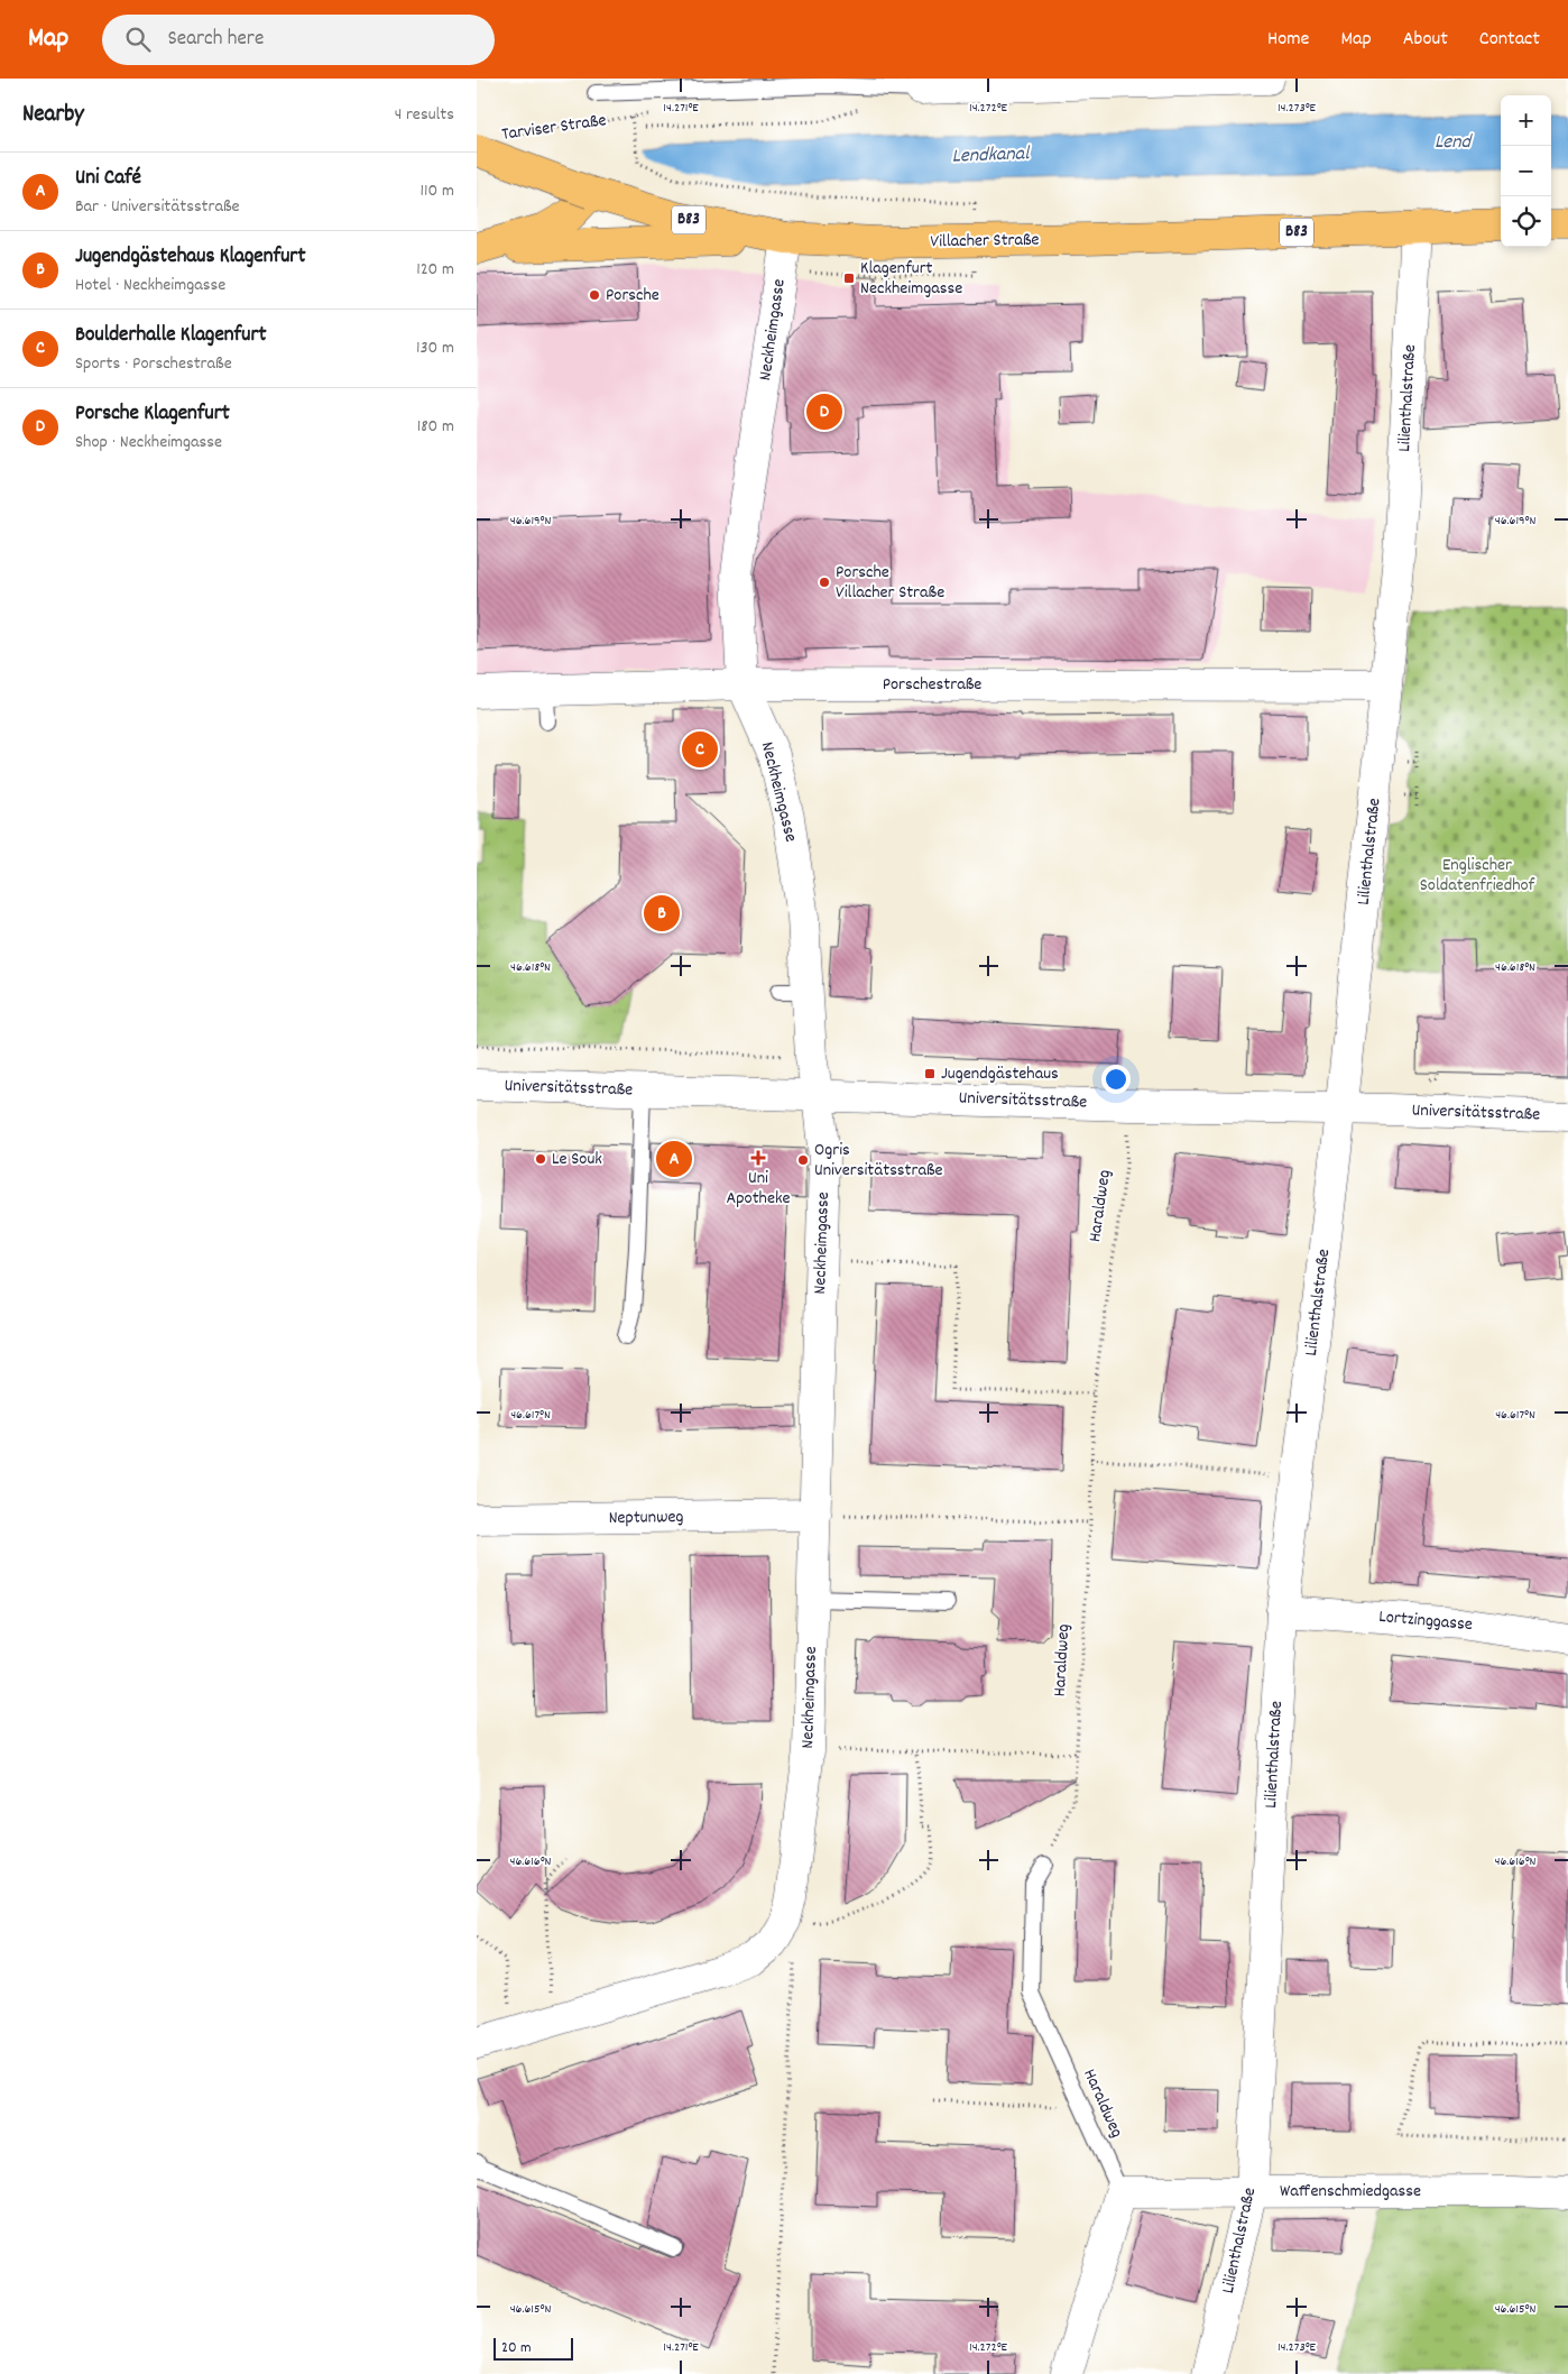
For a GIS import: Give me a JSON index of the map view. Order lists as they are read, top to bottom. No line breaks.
{"streets":{"main road":["B83","Villacher Straße"],"street":["Neckheimgasse","Lilienthalstraße","Porschestraße","Universitätsstraße","Neptunweg","Lortzinggasse","Waffenschmiedgasse"],"lane":["Haraldweg"],"path":["Tarviser Straße"]},"crossings":[["Villacher Straße","Neckheimgasse"],["Villacher Straße","Lilienthalstraße"],["Neckheimgasse","Porschestraße"],["Neckheimgasse","Universitätsstraße"],["Neckheimgasse","Neptunweg"],["Lilienthalstraße","Porschestraße"],["Lilienthalstraße","Universitätsstraße"],["Lilienthalstraße","Lortzinggasse"],["Lilienthalstraße","Waffenschmiedgasse"],["Universitätsstraße","Haraldweg"],["Haraldweg","Waffenschmiedgasse"]],"water":["Lend","Lendkanal"],"parks":["Englischer Soldatenfriedhof"],"places":{"transit":["Klagenfurt Neckheimgasse","Jugendgästehaus"],"other":["Porsche","Porsche Villacher Straße","Le Souk","Ogris Universitätsstraße"],"health":["Uni Apotheke"]},"scale_bar":"20 m","page":{"header":"Map","search":"Search here","nav":["Home","Map","About","Contact"],"heading":["Nearby","4 results"],"map_buttons":["+","−"],"list":[{"mark":"A","name":"Uni Café","note":"Bar · Universitätsstraße","value":"110 m"},{"mark":"B","name":"Jugendgästehaus Klagenfurt","note":"Hotel · Neckheimgasse","value":"120 m"},{"mark":"C","name":"Boulderhalle Klagenfurt","note":"Sports · Porschestraße","value":"130 m"},{"mark":"D","name":"Porsche Klagenfurt","note":"Shop · Neckheimgasse","value":"180 m"}],"pins":["D","C","B","A"],"scale":"20 m"},"coordinates":["14.271°E","14.272°E","14.273°E","46.619°N","46.618°N","46.617°N","46.616°N","46.615°N"]}
